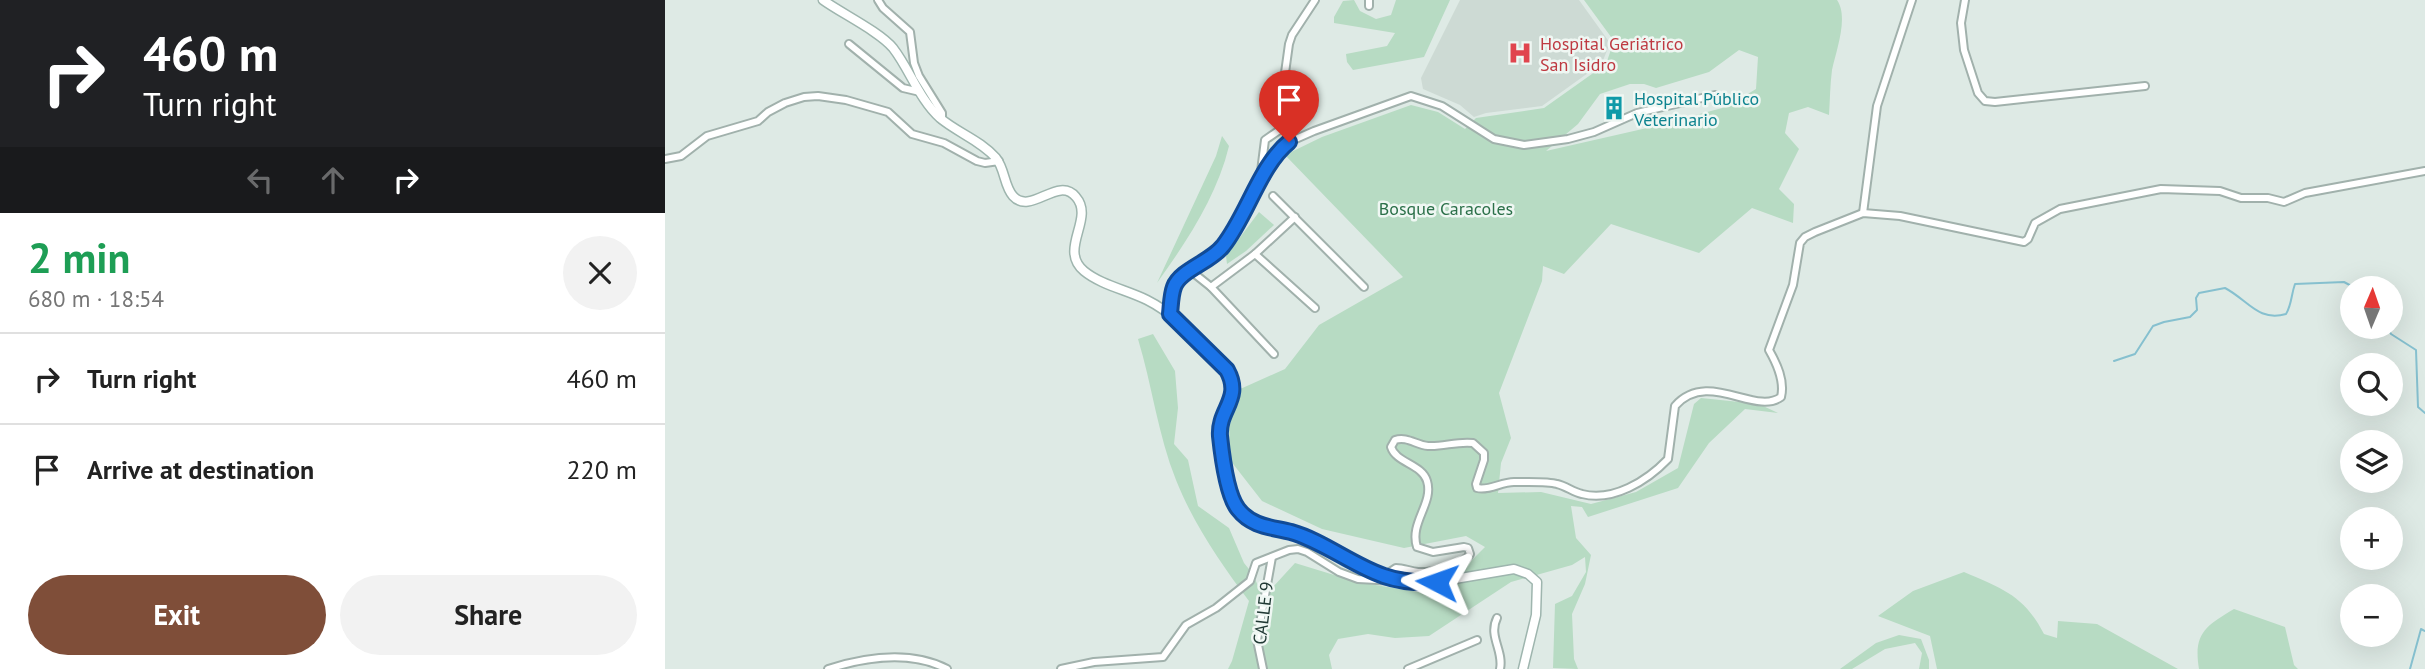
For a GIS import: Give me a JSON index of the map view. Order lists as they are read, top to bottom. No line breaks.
{"streets":{"street":["CALLE 9"]},"parks":["Bosque Caracoles"],"places":{"hospital":["Hospital Geriátrico San Isidro"],"building":["Hospital Público Veterinario"]},"north":"top","page":{"turn":["460 m","Turn right"],"heading":["2 min","680 m · 18:54"],"map_buttons":["+","−"],"list":[{"name":"Turn right","value":"460 m"},{"name":"Arrive at destination","value":"220 m"}],"buttons":["Exit","Share"]}}
